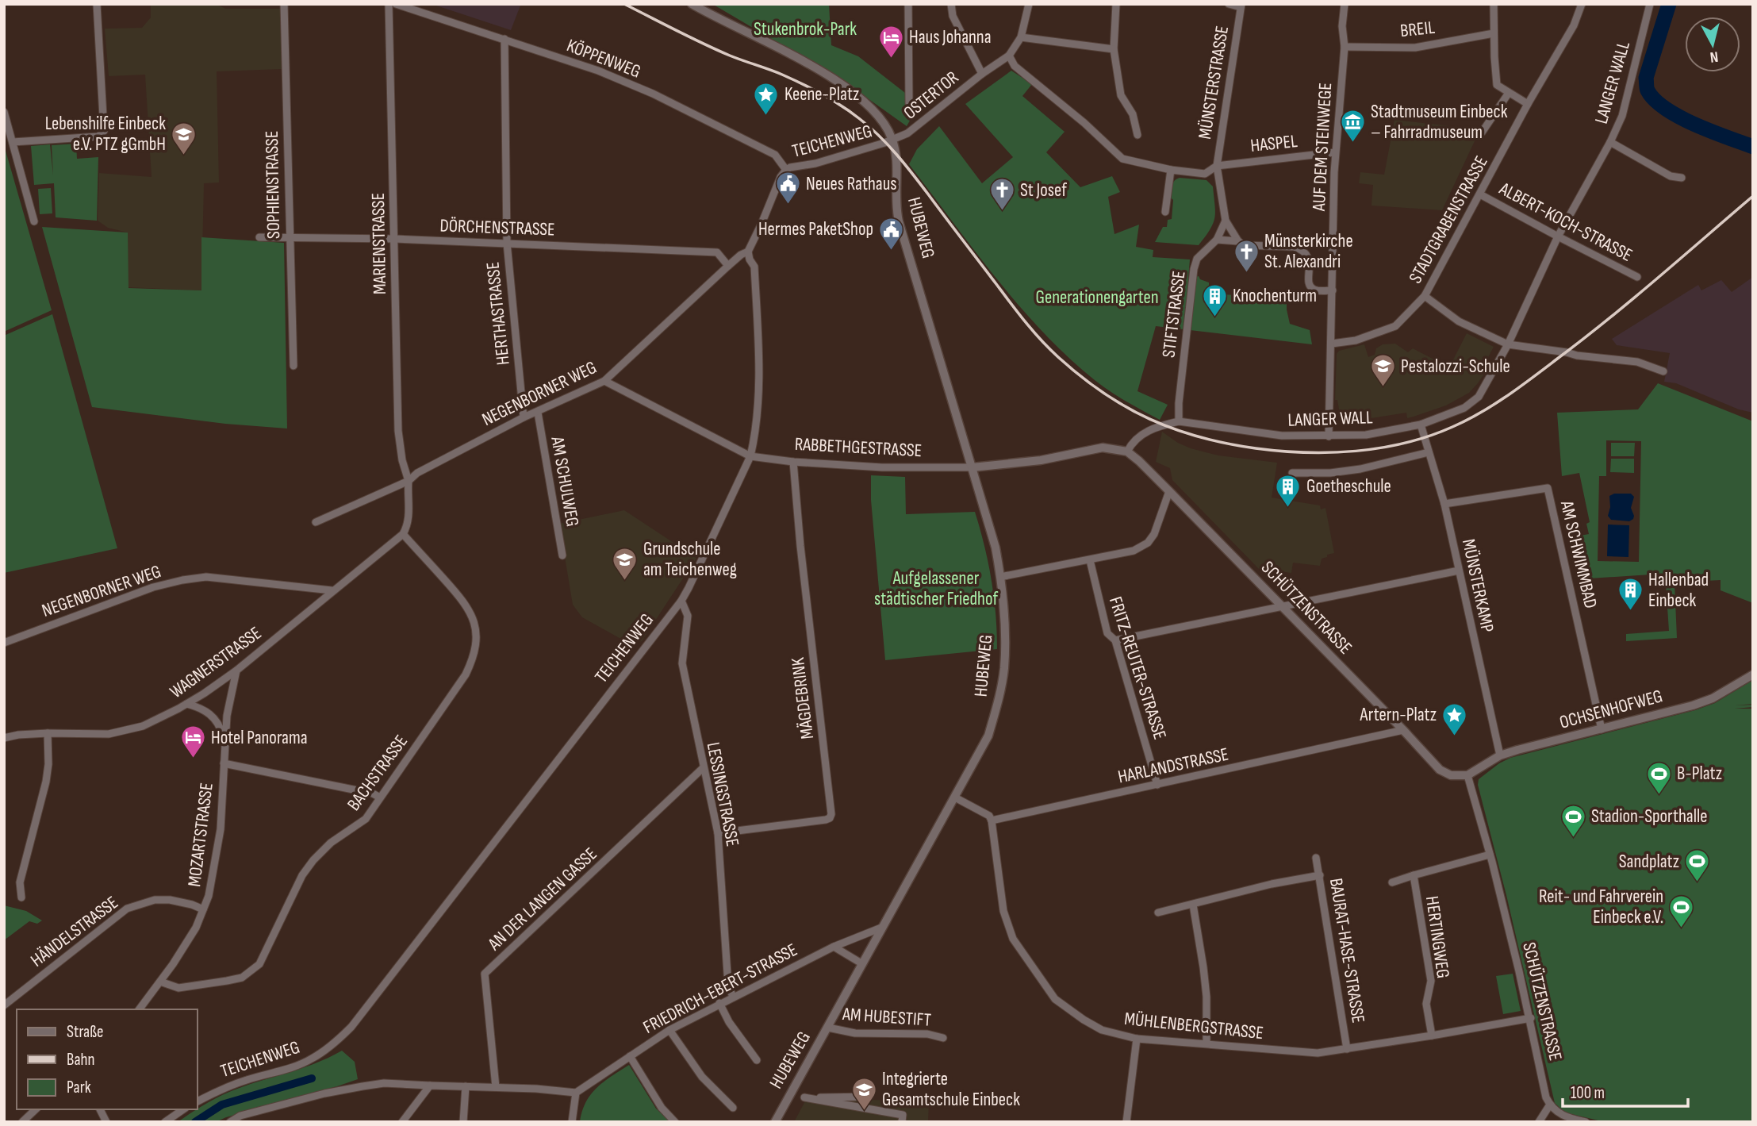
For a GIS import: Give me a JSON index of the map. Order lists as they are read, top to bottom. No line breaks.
{"streets":{"street":["BREIL","KÖPPENWEG","MÜNSTERSTRASSE","LANGER WALL","OSTERTOR","TEICHENWEG","HASPEL","AUF DEM STEINWEGE","SOPHIENSTRASSE","STADTGRABENSTRASSE","ALBERT-KOCH-STRASSE","DÖRCHENSTRASSE","HUBEWEG","MARIENSTRASSE","HERTHASTRASSE","STIFTSTRASSE","NEGENBORNER WEG","RABBETHGESTRASSE","AM SCHULWEG","AM SCHWIMMBAD","MÜNSTERKAMP","SCHÜTZENSTRASSE","WAGNERSTRASSE","FRITZ-REUTER-STRASSE","MÄGDEBRINK","OCHSENHOFWEG","HARLANDSTRASSE","BACHSTRASSE","LESSINGSTRASSE","MOZARTSTRASSE","AN DER LANGEN GASSE","HÄNDELSTRASSE","HERTINGWEG","BAURAT-HASE-STRASSE","FRIEDRICH-EBERT-STRASSE","AM HUBESTIFT","MÜHLENBERGSTRASSE"]},"crossings":[["BREIL","AUF DEM STEINWEGE"],["KÖPPENWEG","TEICHENWEG"],["KÖPPENWEG","HERTHASTRASSE"],["MÜNSTERSTRASSE","HASPEL"],["MÜNSTERSTRASSE","STIFTSTRASSE"],["LANGER WALL","AUF DEM STEINWEGE"],["LANGER WALL","ALBERT-KOCH-STRASSE"],["LANGER WALL","STIFTSTRASSE"],["LANGER WALL","RABBETHGESTRASSE"],["LANGER WALL","MÜNSTERKAMP"],["LANGER WALL","SCHÜTZENSTRASSE"],["OSTERTOR","TEICHENWEG"],["OSTERTOR","HASPEL"],["OSTERTOR","HUBEWEG"],["TEICHENWEG","HUBEWEG"],["TEICHENWEG","NEGENBORNER WEG"],["TEICHENWEG","RABBETHGESTRASSE"],["TEICHENWEG","LESSINGSTRASSE"],["HASPEL","AUF DEM STEINWEGE"],["AUF DEM STEINWEGE","STADTGRABENSTRASSE"],["SOPHIENSTRASSE","DÖRCHENSTRASSE"],["STADTGRABENSTRASSE","ALBERT-KOCH-STRASSE"],["DÖRCHENSTRASSE","MARIENSTRASSE"],["DÖRCHENSTRASSE","HERTHASTRASSE"],["DÖRCHENSTRASSE","NEGENBORNER WEG"],["HUBEWEG","RABBETHGESTRASSE"],["HUBEWEG","FRIEDRICH-EBERT-STRASSE"],["HUBEWEG","AM HUBESTIFT"],["MARIENSTRASSE","NEGENBORNER WEG"],["HERTHASTRASSE","NEGENBORNER WEG"],["NEGENBORNER WEG","RABBETHGESTRASSE"],["NEGENBORNER WEG","AM SCHULWEG"],["NEGENBORNER WEG","WAGNERSTRASSE"],["RABBETHGESTRASSE","SCHÜTZENSTRASSE"],["RABBETHGESTRASSE","MÄGDEBRINK"],["AM SCHWIMMBAD","MÜNSTERKAMP"],["AM SCHWIMMBAD","OCHSENHOFWEG"],["MÜNSTERKAMP","OCHSENHOFWEG"],["SCHÜTZENSTRASSE","OCHSENHOFWEG"],["SCHÜTZENSTRASSE","HARLANDSTRASSE"],["SCHÜTZENSTRASSE","HERTINGWEG"],["SCHÜTZENSTRASSE","MÜHLENBERGSTRASSE"],["WAGNERSTRASSE","MOZARTSTRASSE"],["FRITZ-REUTER-STRASSE","HARLANDSTRASSE"],["MÄGDEBRINK","LESSINGSTRASSE"],["HARLANDSTRASSE","MÜHLENBERGSTRASSE"],["BACHSTRASSE","MOZARTSTRASSE"],["LESSINGSTRASSE","AN DER LANGEN GASSE"],["LESSINGSTRASSE","FRIEDRICH-EBERT-STRASSE"],["MOZARTSTRASSE","HÄNDELSTRASSE"],["HERTINGWEG","MÜHLENBERGSTRASSE"],["BAURAT-HASE-STRASSE","MÜHLENBERGSTRASSE"]],"parks":["Stukenbrok-Park","Generationengarten","Aufgelassener städtischer Friedhof"],"places":{"hotel":["Haus Johanna","Hotel Panorama"],"place":["Keene-Platz","Artern-Platz"],"museum":["Stadtmuseum Einbeck – Fahrradmuseum"],"school or university":["Lebenshilfe Einbeck e.V. PTZ gGmbH","Pestalozzi-Schule","Grundschule am Teichenweg","Integrierte Gesamtschule Einbeck"],"public building":["Neues Rathaus","Hermes PaketShop"],"church":["St Josef","Münsterkirche St. Alexandri"],"building":["Knochenturm","Goetheschule","Hallenbad Einbeck"],"sports":["B-Platz","Stadion-Sporthalle","Sandplatz","Reit- und Fahrverein Einbeck e.V."]},"legend":["Straße","Bahn","Park"],"scale_bar":"100 m","north":"bottom"}
